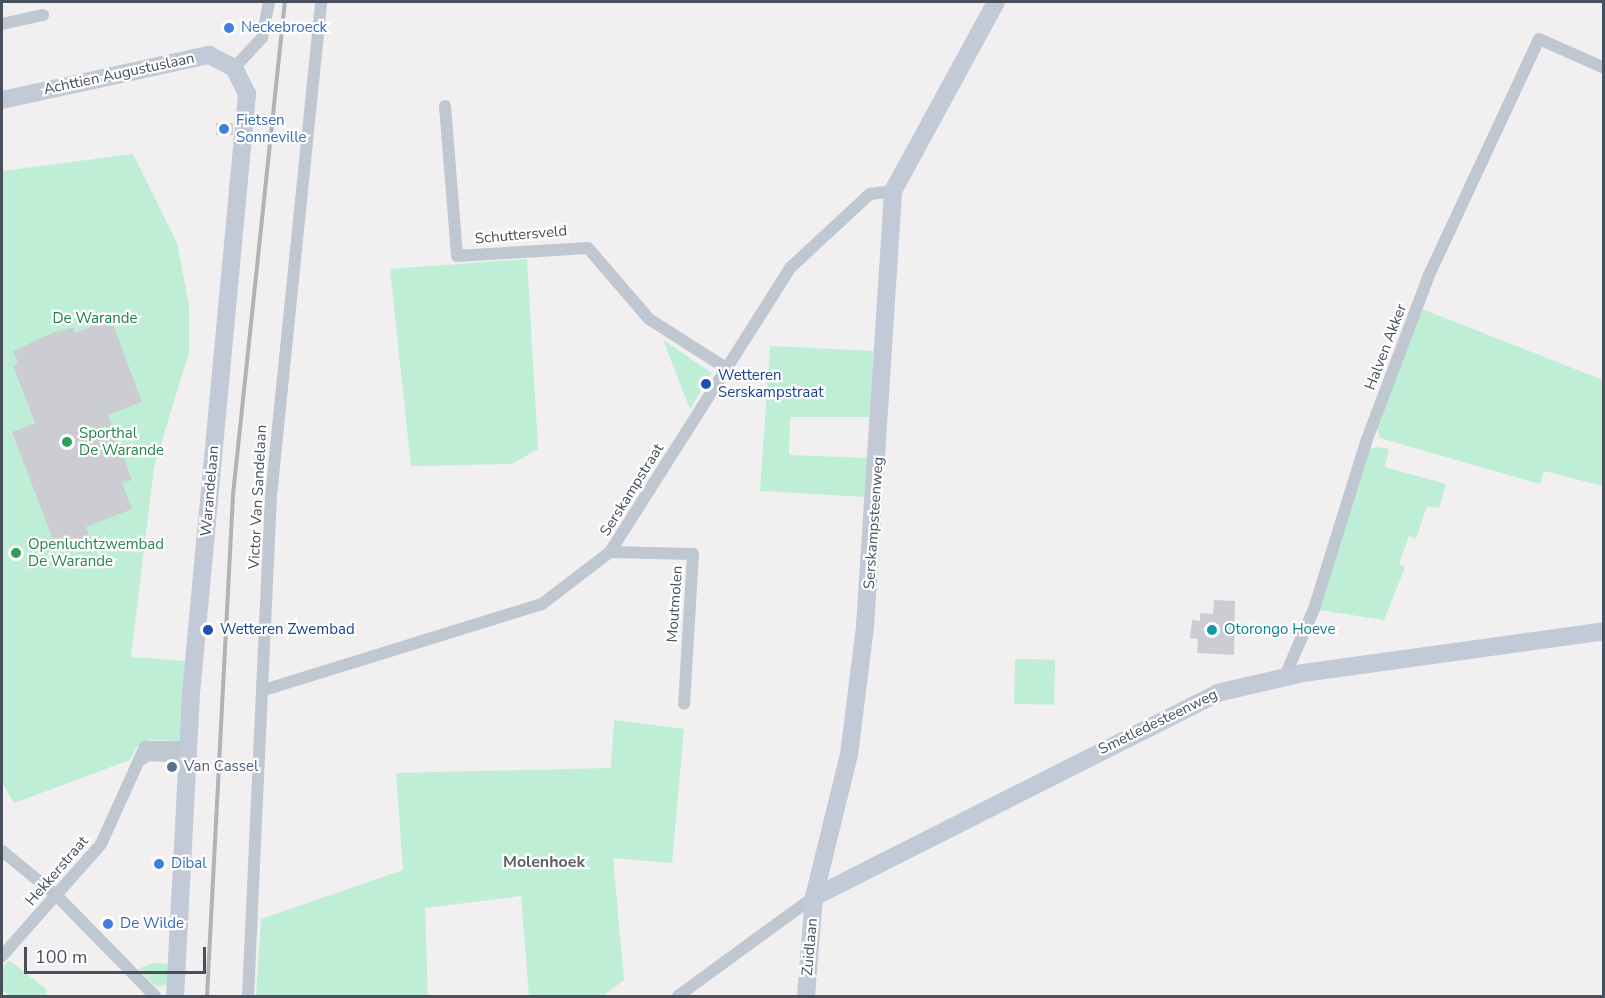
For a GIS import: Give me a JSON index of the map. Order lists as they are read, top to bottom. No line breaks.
{"streets":{"street":["Achttien Augustuslaan","Schuttersveld","Halven Akker","Serskampstraat","Warandelaan","Victor Van Sandelaan","Serskampsteenweg","Moutmolen","Smetledesteenweg","Hekkerstraat","Zuidlaan"]},"crossings":[["Achttien Augustuslaan","Warandelaan"],["Schuttersveld","Serskampstraat"],["Halven Akker","Smetledesteenweg"],["Serskampstraat","Victor Van Sandelaan"],["Serskampstraat","Serskampsteenweg"],["Serskampstraat","Moutmolen"],["Warandelaan","Hekkerstraat"],["Serskampsteenweg","Smetledesteenweg"],["Serskampsteenweg","Zuidlaan"],["Smetledesteenweg","Zuidlaan"]],"districts":["Molenhoek"],"parks":["De Warande"],"places":["Neckebroeck","Fietsen Sonneville","Wetteren Serskampstraat","Sporthal De Warande","Openluchtzwembad De Warande","Wetteren Zwembad","Otorongo Hoeve","Van Cassel","Dibal","De Wilde"],"scale_bar":"100 m"}
